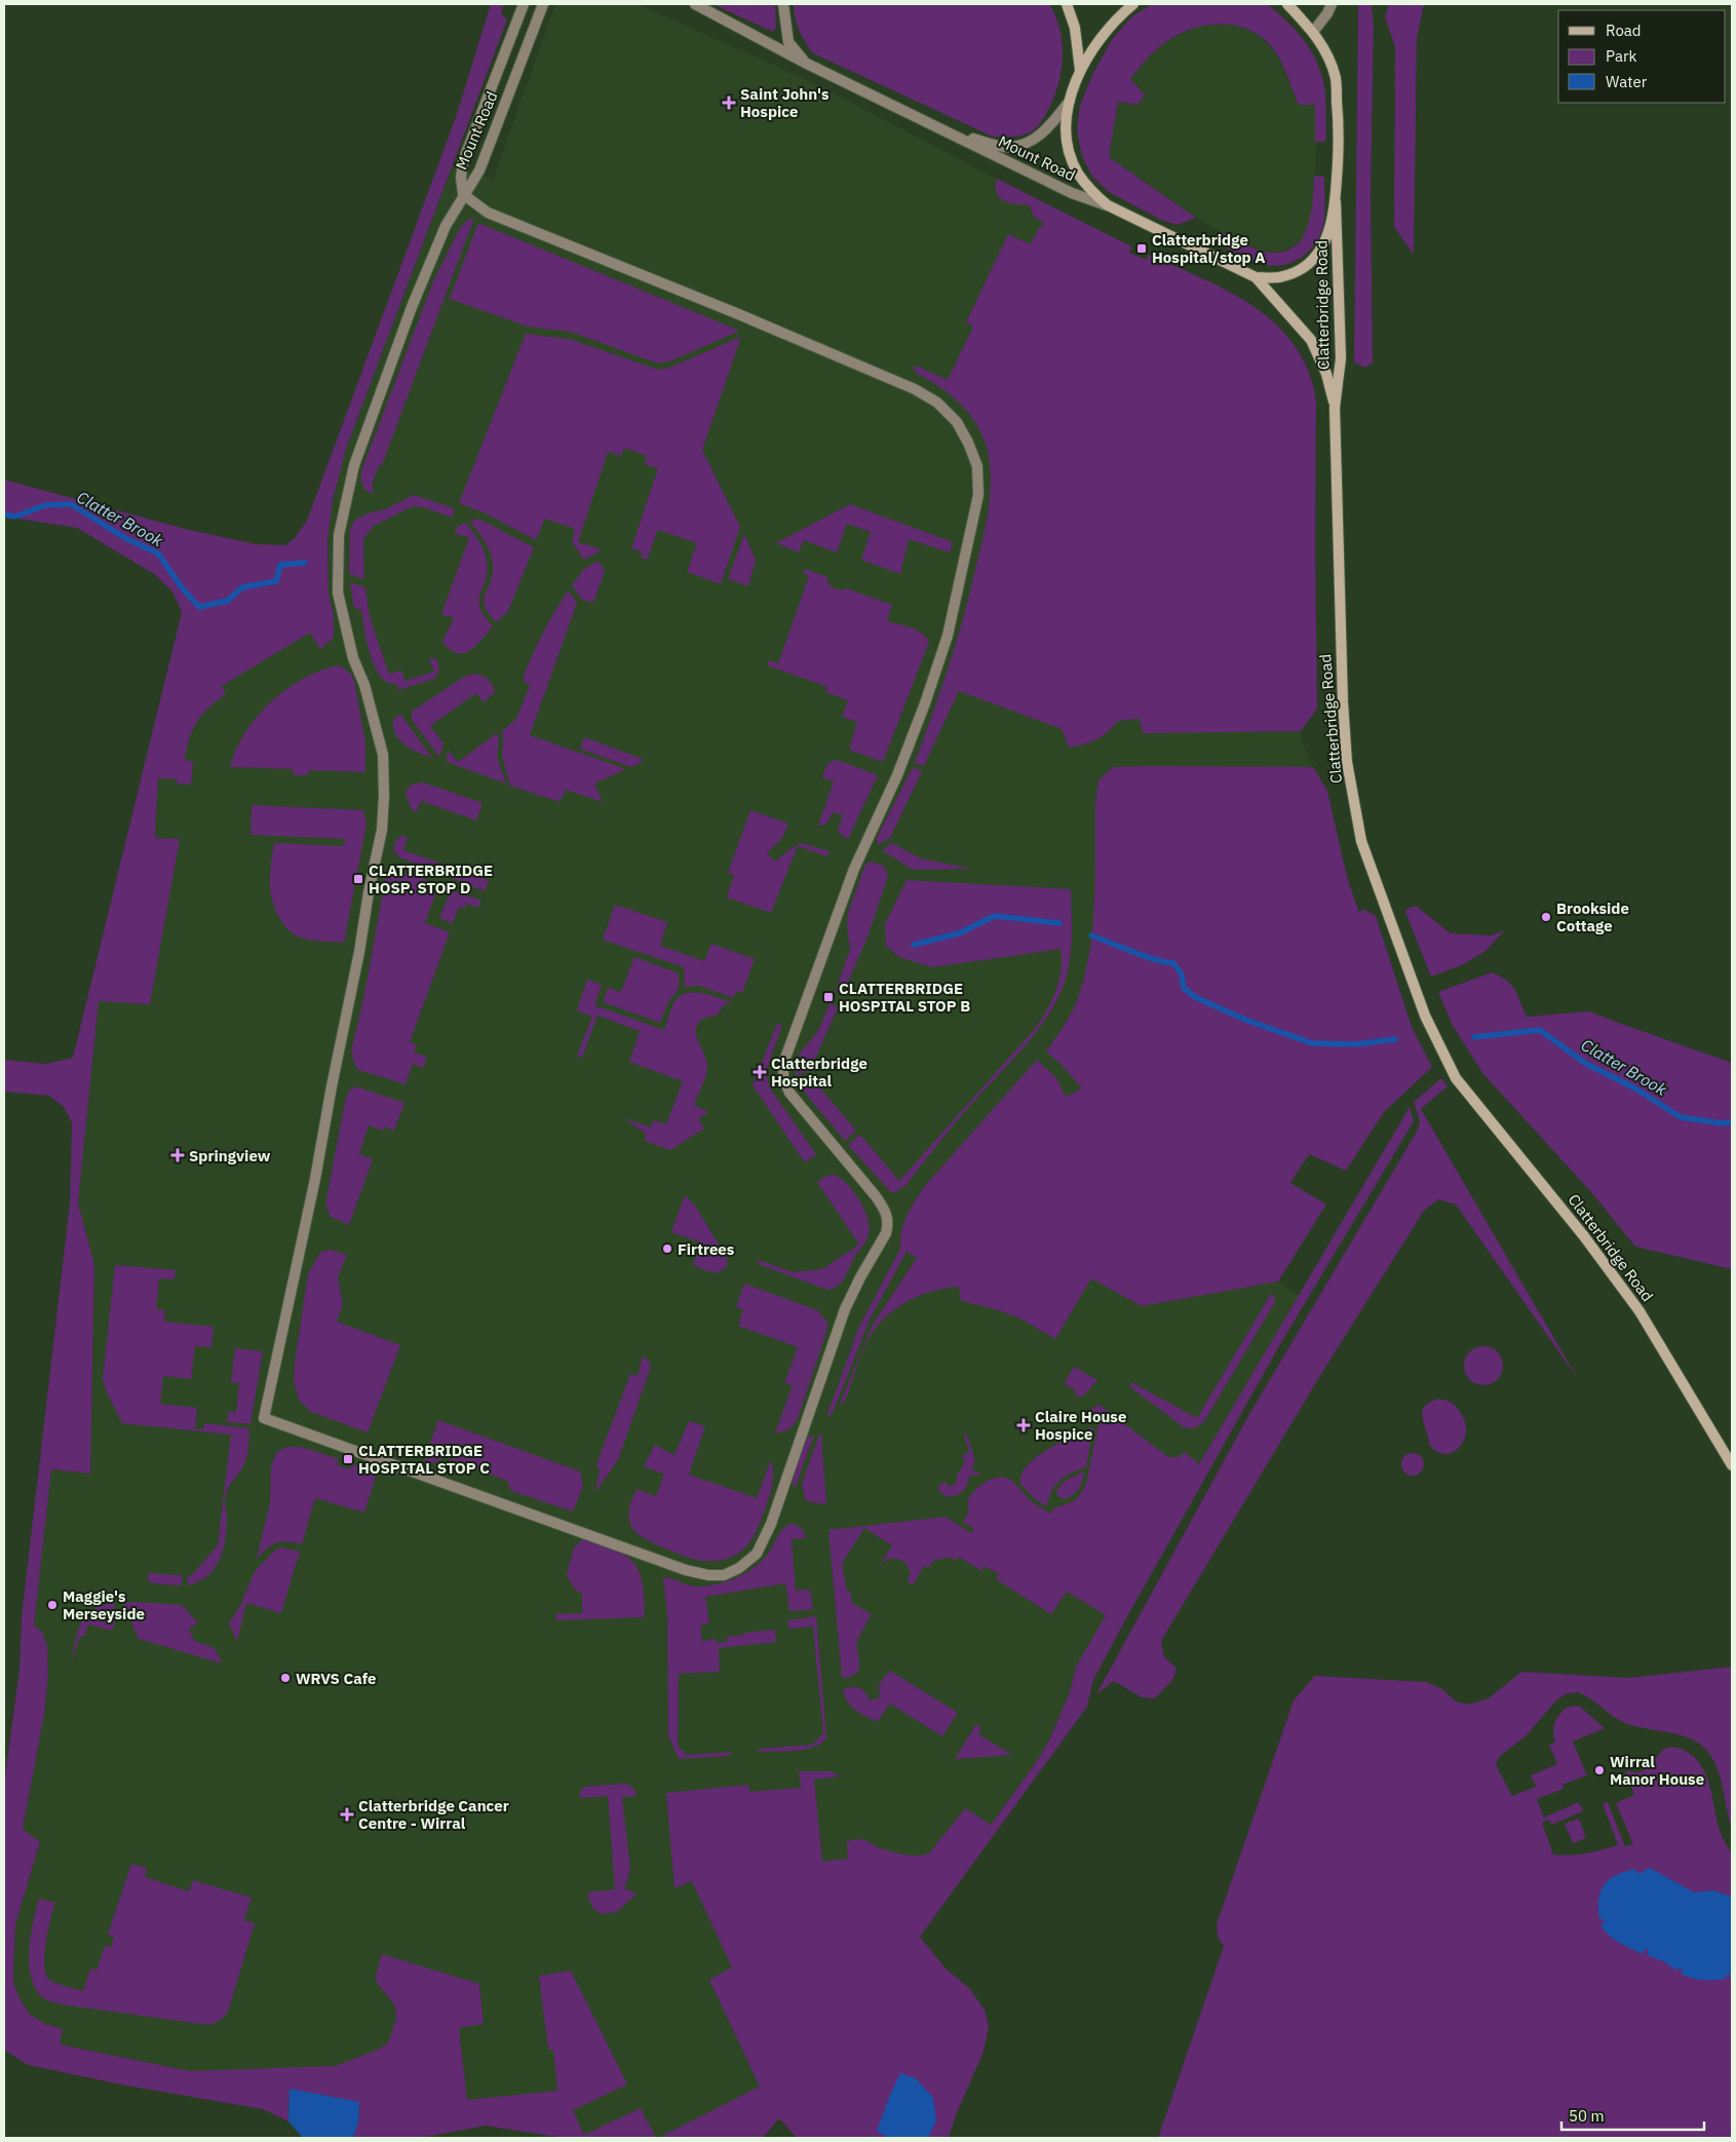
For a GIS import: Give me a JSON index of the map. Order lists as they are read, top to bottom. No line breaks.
{"streets":{"main road":["Clatterbridge Road"],"street":["Mount Road"]},"water":["Clatter Brook"],"places":{"health":["Saint John's Hospice","Clatterbridge Hospital","Springview","Claire House Hospice","Clatterbridge Cancer Centre - Wirral"],"transit":["Clatterbridge Hospital/stop A","CLATTERBRIDGE HOSP. STOP D","CLATTERBRIDGE HOSPITAL STOP B","CLATTERBRIDGE HOSPITAL STOP C"],"other":["Brookside Cottage","Firtrees","Maggie's Merseyside","WRVS Cafe","Wirral Manor House"]},"legend":["Road","Park","Water"],"scale_bar":"50 m"}
